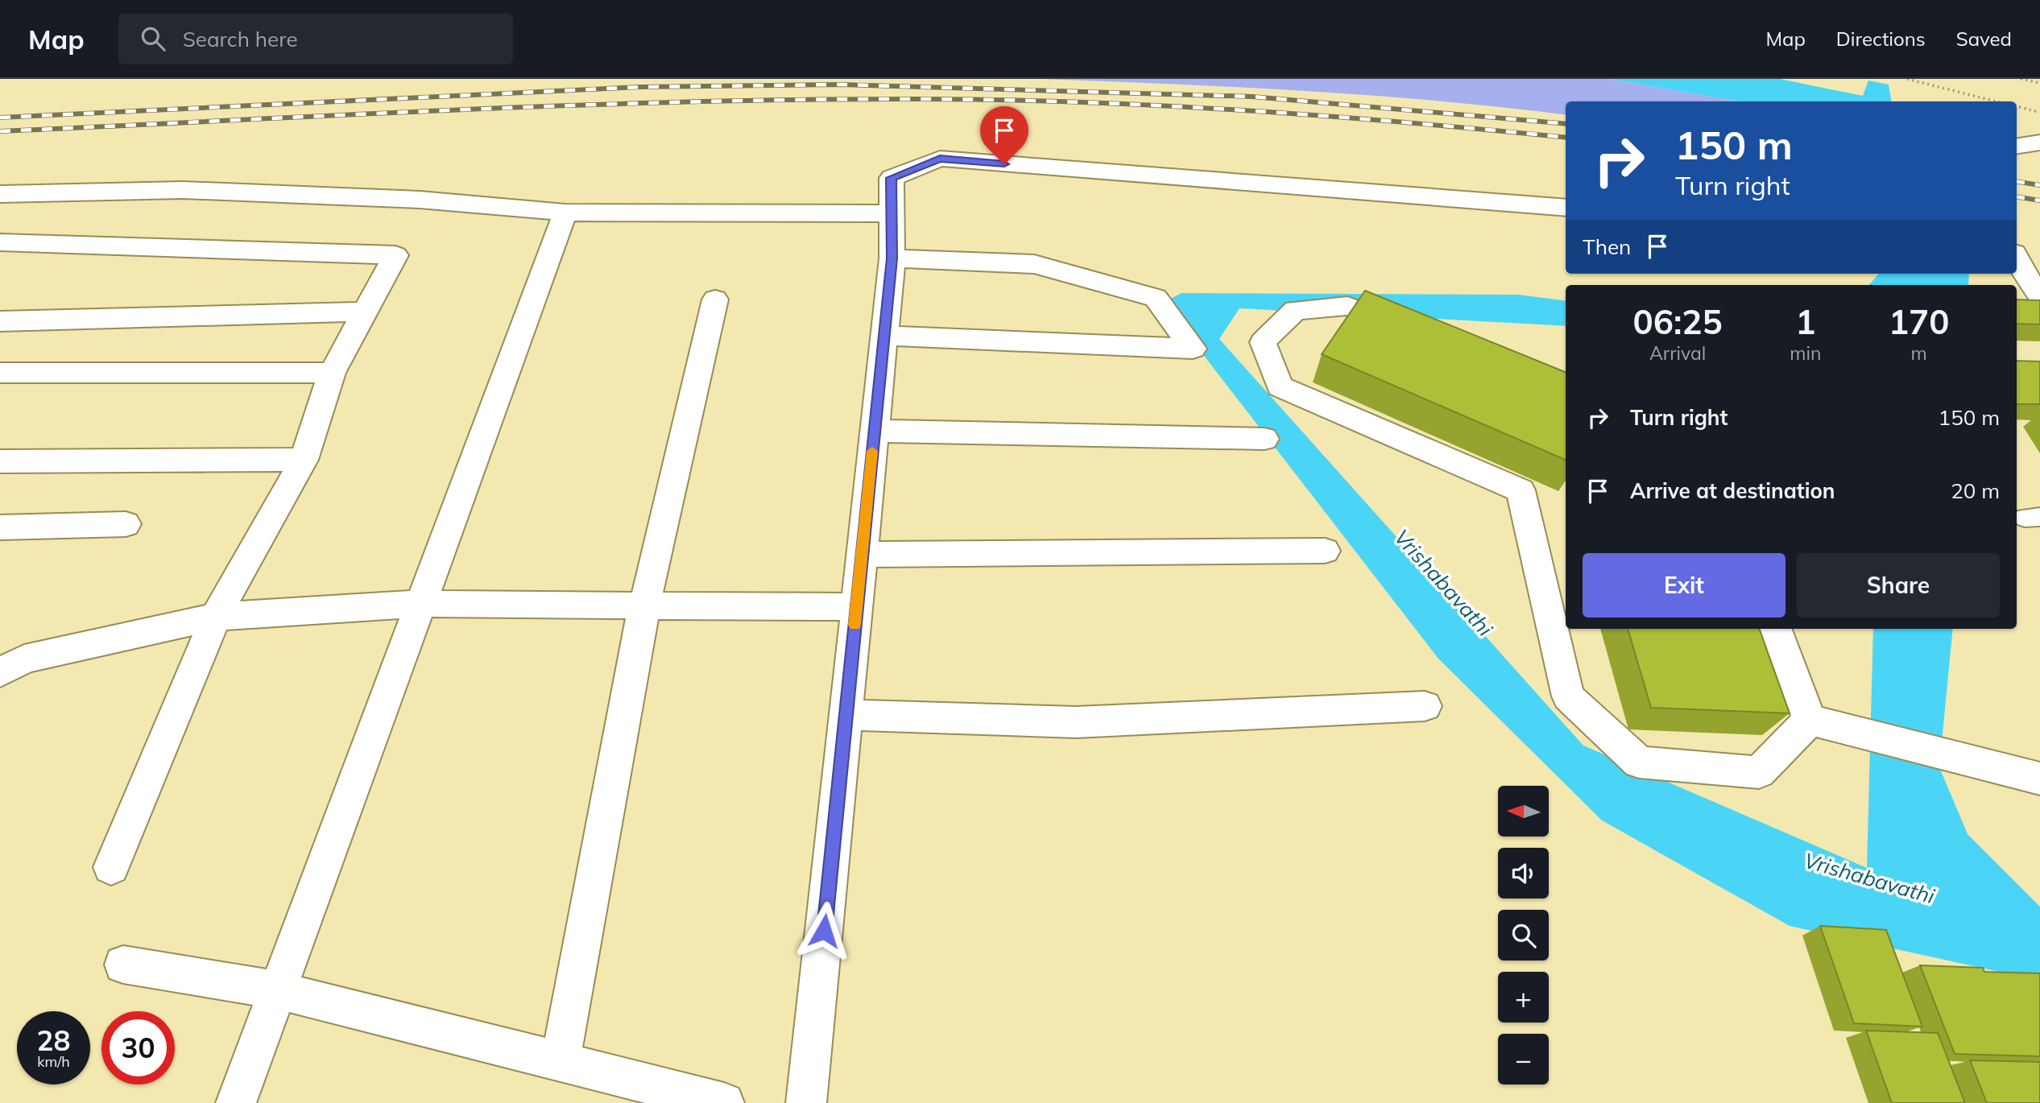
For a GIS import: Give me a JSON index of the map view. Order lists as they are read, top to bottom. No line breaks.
{"water":["Vrishabavathi"],"north":"left","page":{"header":"Map","search":"Search here","nav":["Map","Directions","Saved"],"turn":["150 m","Turn right"],"then":"Then","eta":["06:25","Arrival","1","min","170","m"],"list":[{"name":"Turn right","value":"150 m"},{"name":"Arrive at destination","value":"20 m"}],"buttons":["Exit","Share"],"map_buttons":["+","−"],"speed":"28 km/h","limit":"30"}}
